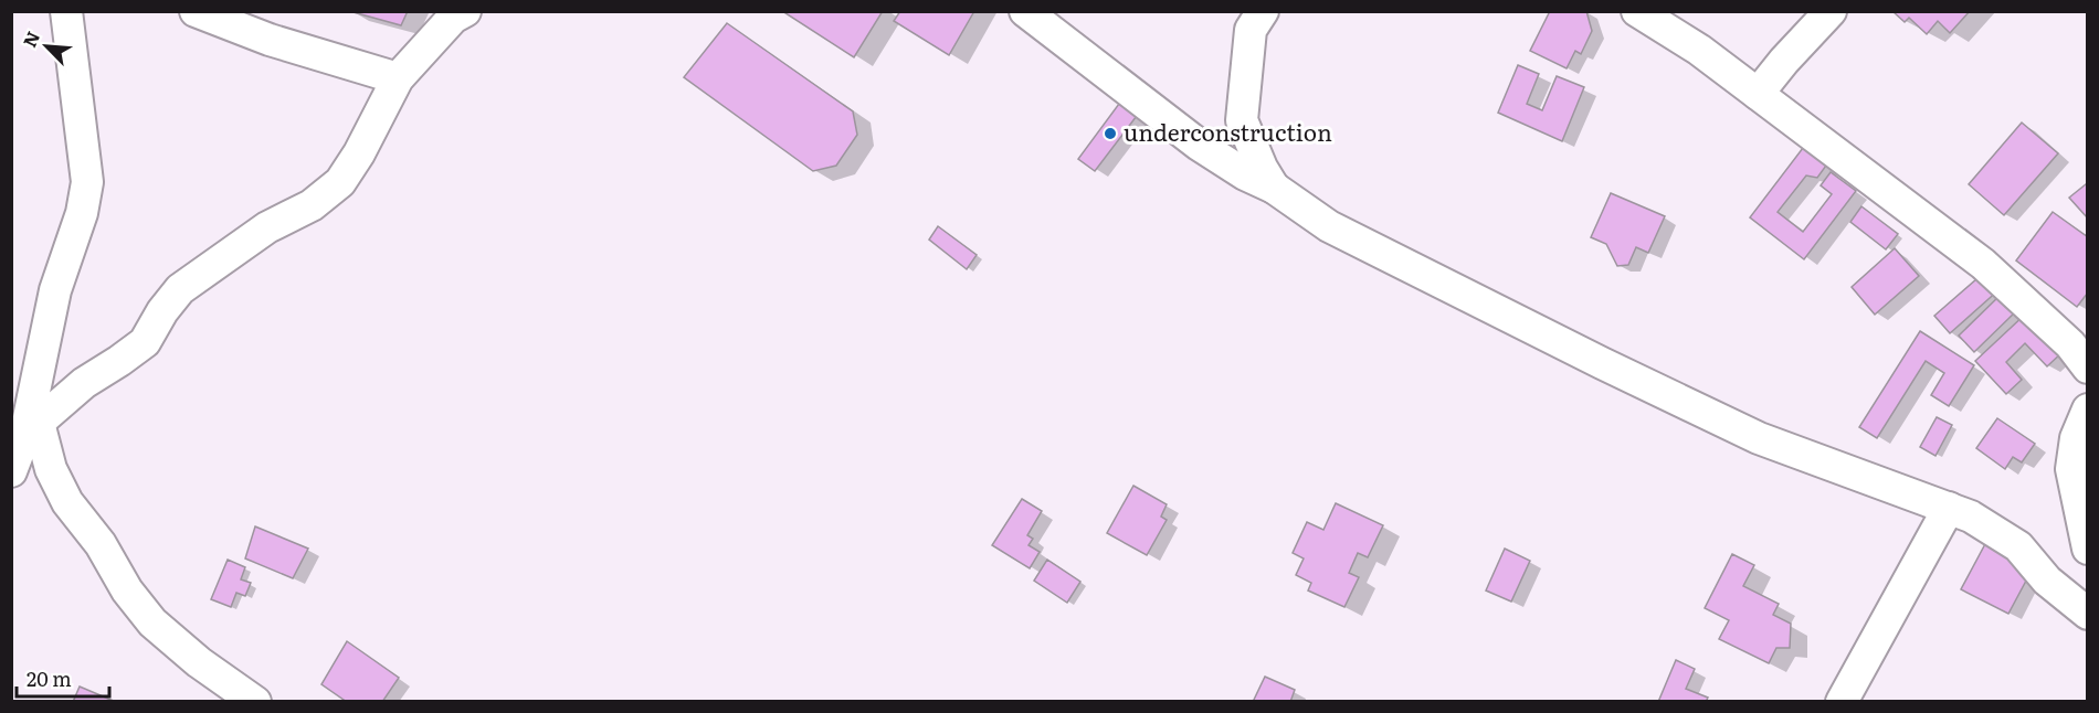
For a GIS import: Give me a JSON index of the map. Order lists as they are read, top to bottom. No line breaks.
{"places":["underconstruction"],"scale_bar":"20 m","north":"top left"}
